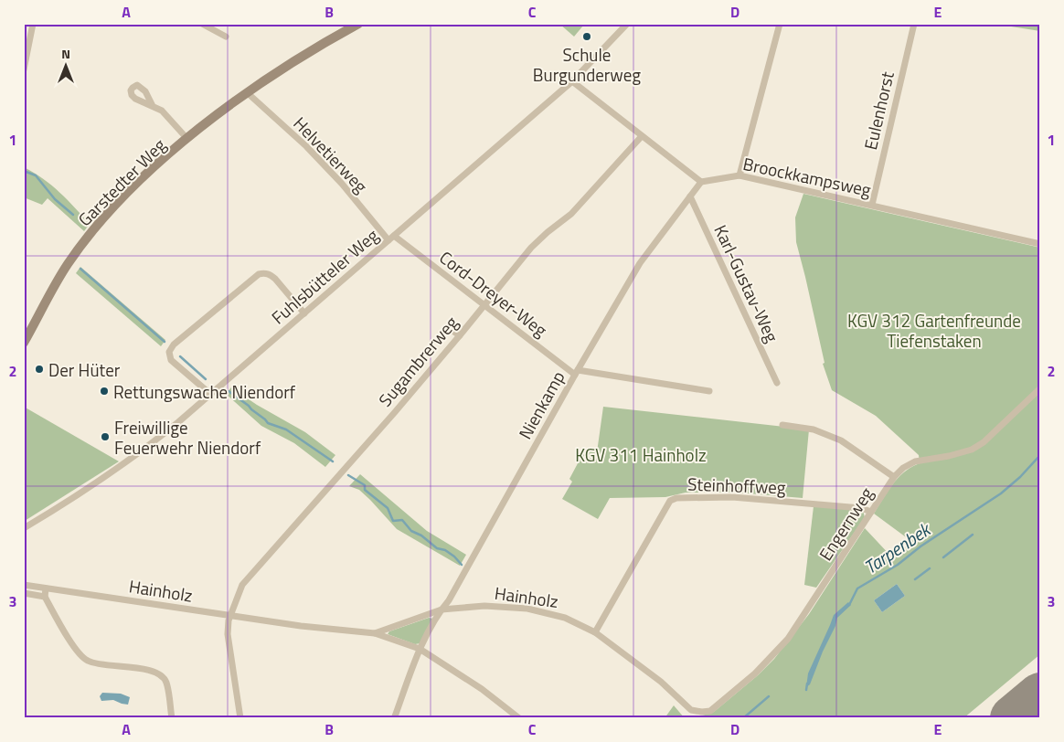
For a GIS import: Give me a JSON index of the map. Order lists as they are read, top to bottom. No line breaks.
{"streets":{"main road":["Garstedter Weg"],"street":["Eulenhorst","Helvetierweg","Broockkampsweg","Fuhlsbütteler Weg","Karl-Gustav-Weg","Cord-Dreyer-Weg","Sugambrerweg","Nienkamp","Steinhoffweg","Engernweg","Hainholz"]},"crossings":[["Eulenhorst","Broockkampsweg"],["Helvetierweg","Garstedter Weg"],["Helvetierweg","Fuhlsbütteler Weg"],["Broockkampsweg","Nienkamp"],["Fuhlsbütteler Weg","Cord-Dreyer-Weg"],["Karl-Gustav-Weg","Nienkamp"],["Cord-Dreyer-Weg","Sugambrerweg"],["Cord-Dreyer-Weg","Nienkamp"],["Sugambrerweg","Hainholz"],["Nienkamp","Hainholz"],["Steinhoffweg","Engernweg"],["Steinhoffweg","Hainholz"],["Engernweg","Hainholz"]],"water":["Tarpenbek"],"parks":["KGV 312 Gartenfreunde Tiefenstaken","KGV 311 Hainholz"],"places":["Schule Burgunderweg","Der Hüter","Rettungswache Niendorf","Freiwillige Feuerwehr Niendorf"],"north":"top","grid":{"columns":["A","B","C","D","E"],"rows":["1","2","3"]}}
